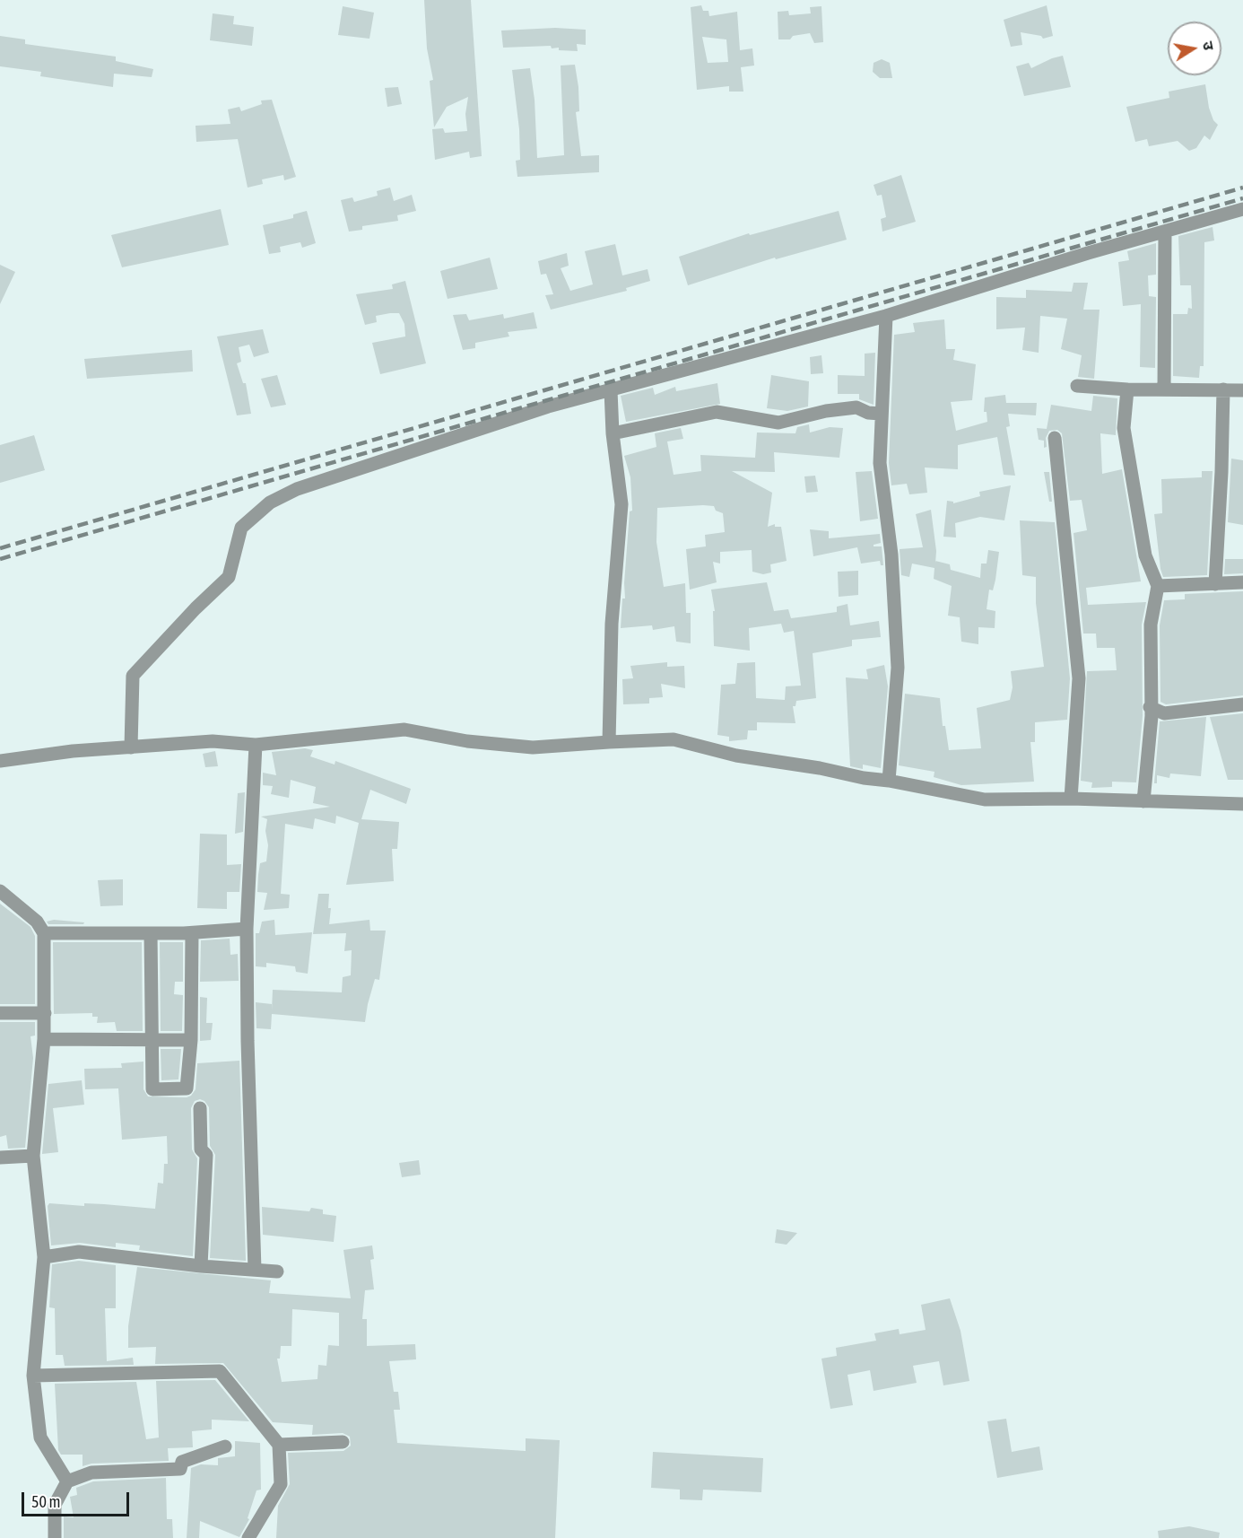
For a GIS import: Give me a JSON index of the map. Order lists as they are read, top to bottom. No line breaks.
{"scale_bar":"50 m","north":"right"}
